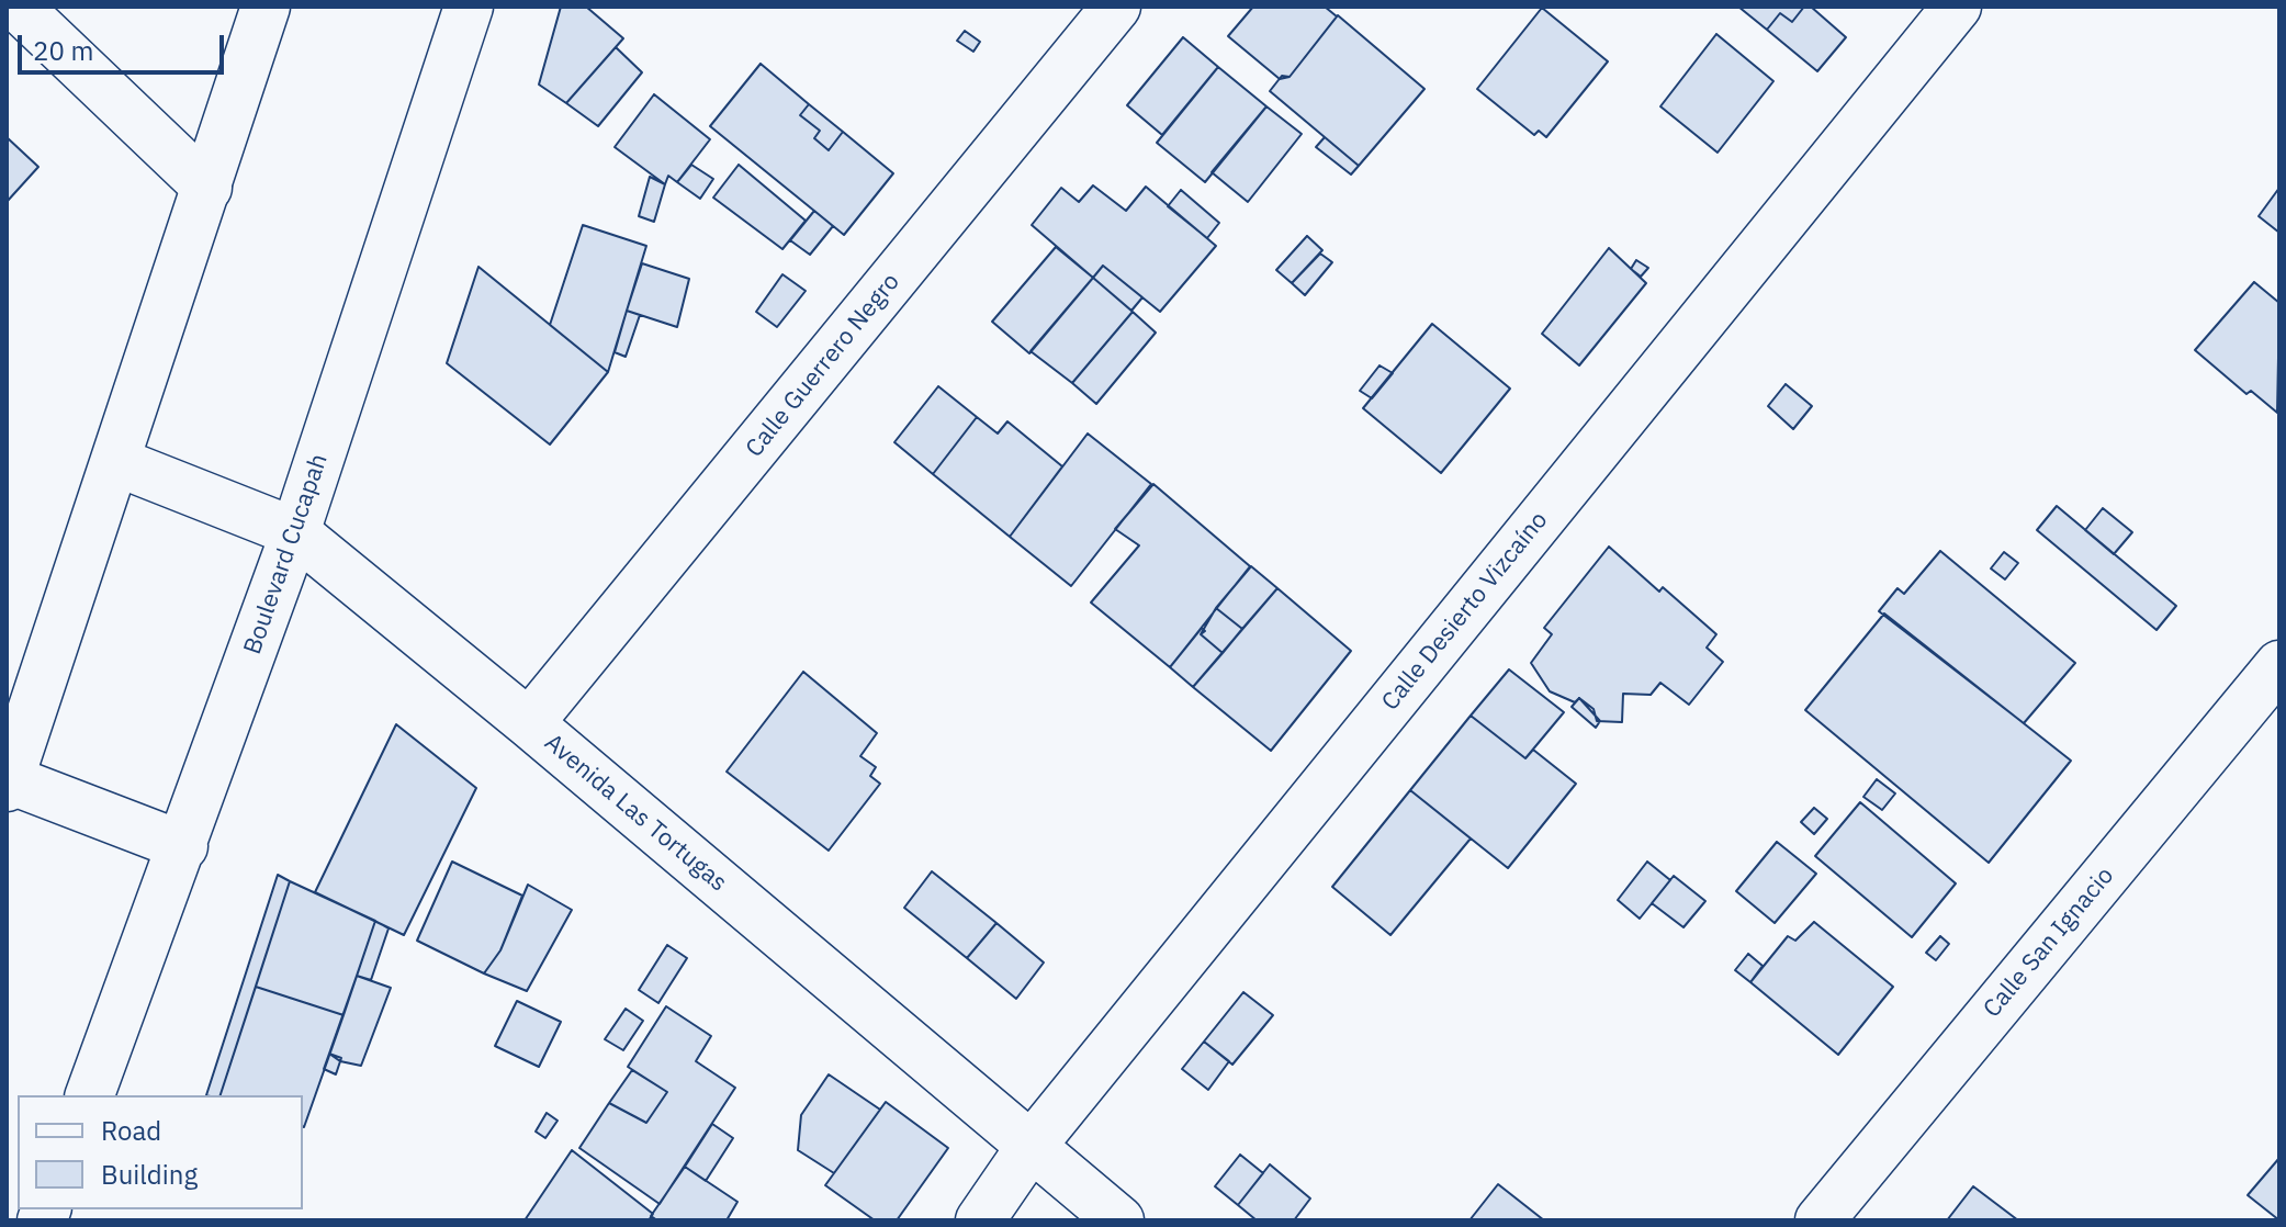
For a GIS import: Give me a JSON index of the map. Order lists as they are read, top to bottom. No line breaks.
{"streets":{"street":["Calle Guerrero Negro","Boulevard Cucapah","Calle Desierto Vizcaíno","Avenida Las Tortugas","Calle San Ignacio"]},"crossings":[["Calle Guerrero Negro","Avenida Las Tortugas"],["Boulevard Cucapah","Avenida Las Tortugas"],["Calle Desierto Vizcaíno","Avenida Las Tortugas"]],"legend":["Road","Building"],"scale_bar":"20 m"}
